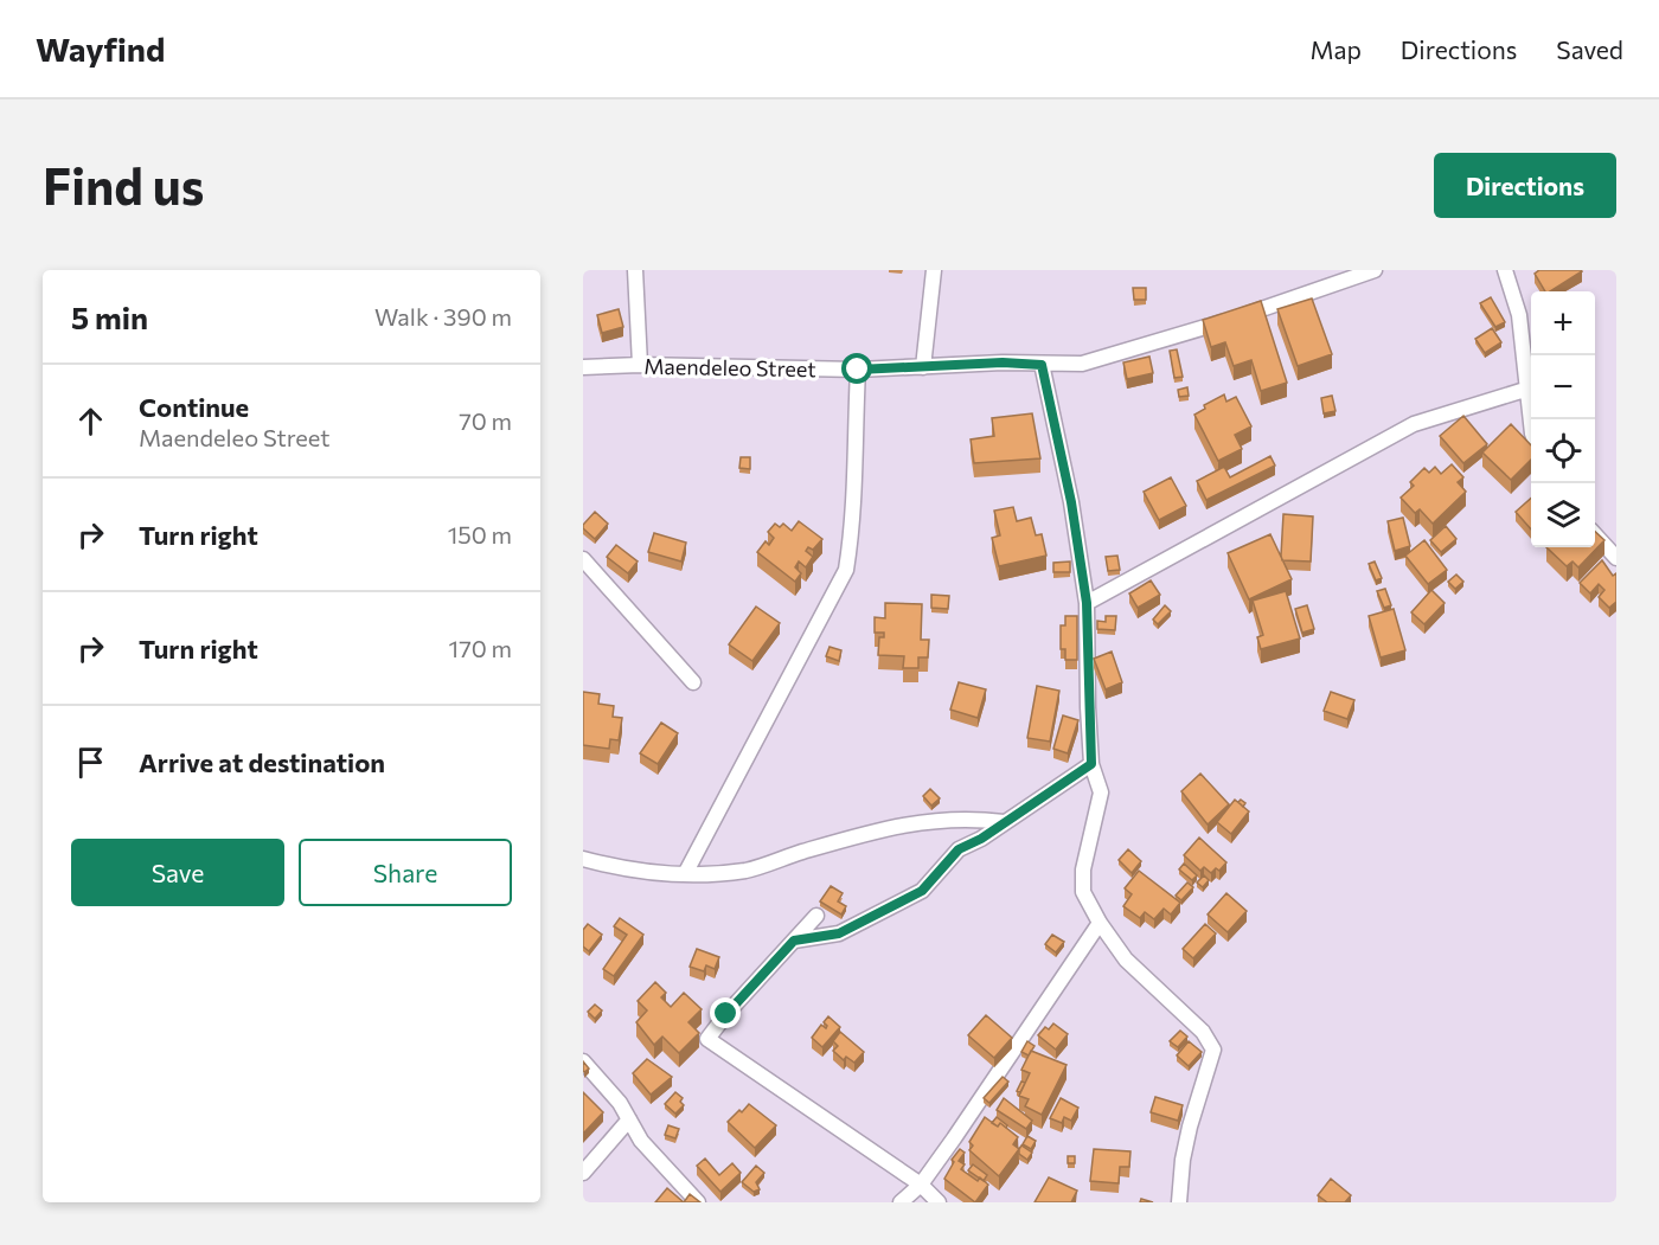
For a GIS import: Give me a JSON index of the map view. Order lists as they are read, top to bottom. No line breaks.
{"streets":{"street":["Maendeleo Street"]},"page":{"header":"Wayfind","nav":["Map","Directions","Saved"],"buttons":["Directions",["Save","Share"]],"title":"Find us","heading":["5 min","Walk · 390 m"],"map_buttons":["+","−"],"list":[["Continue","Maendeleo Street","70 m"],["Turn right","150 m"],["Turn right","170 m"],"Arrive at destination"]}}
